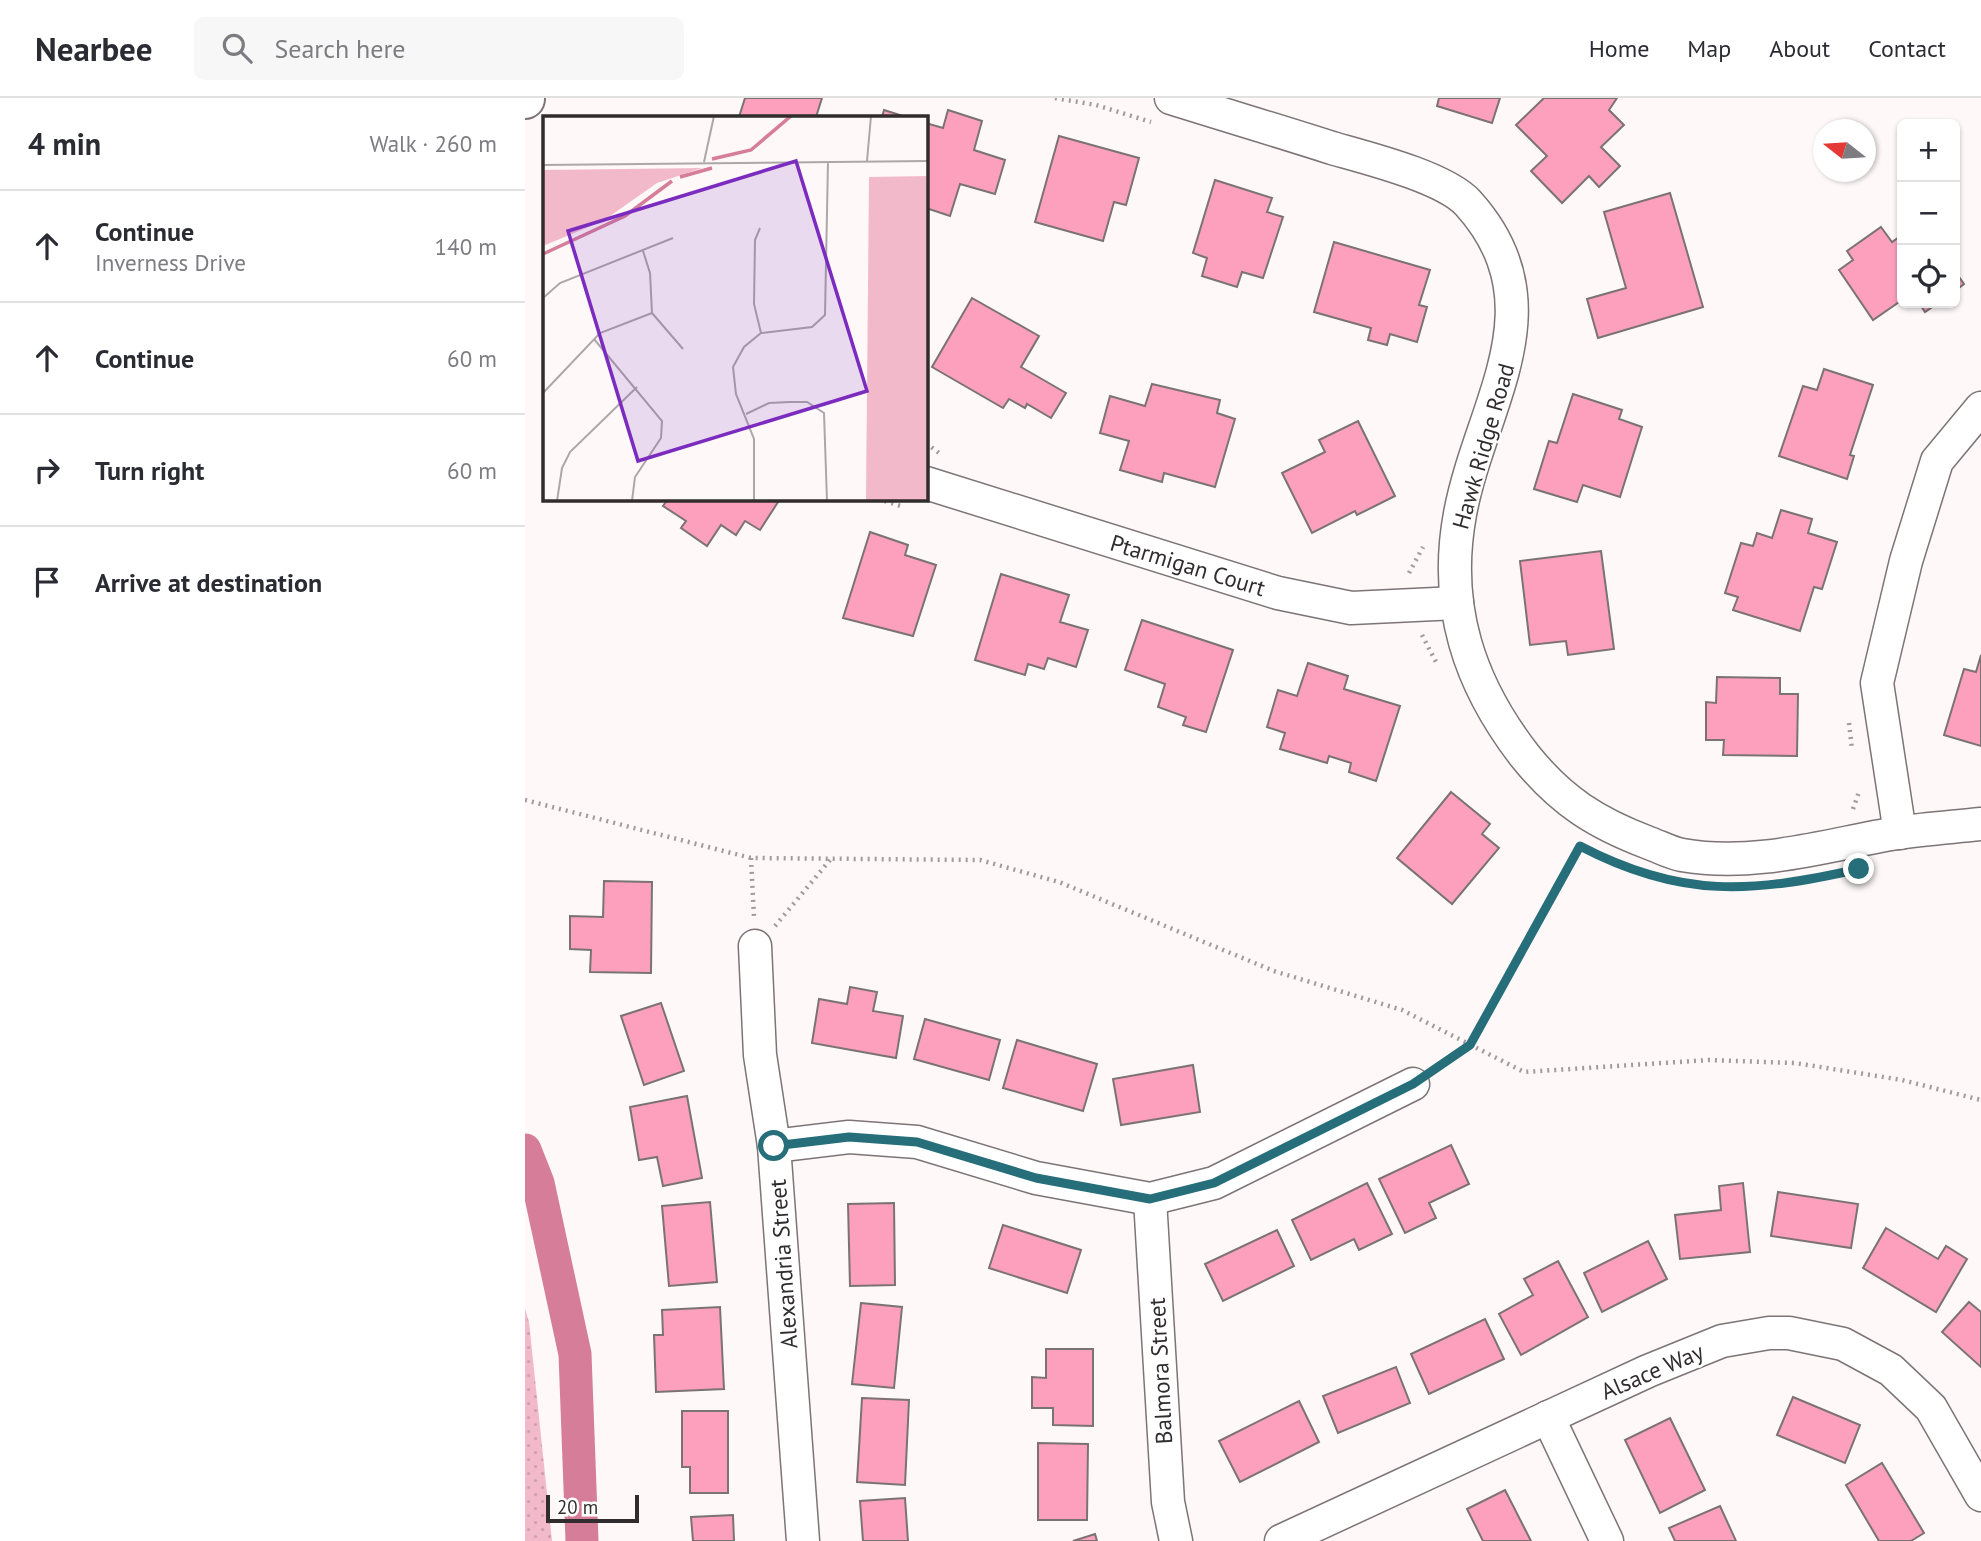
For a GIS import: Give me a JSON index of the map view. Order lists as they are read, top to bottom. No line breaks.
{"streets":{"street":["Hawk Ridge Road","Ptarmigan Court","Alexandria Street","Balmora Street","Alsace Way"]},"crossings":[["Hawk Ridge Road","Ptarmigan Court"]],"scale_bar":"20 m","north":"left","page":{"header":"Nearbee","search":"Search here","nav":["Home","Map","About","Contact"],"heading":["4 min","Walk · 260 m"],"map_buttons":["+","−"],"list":[["Continue","Inverness Drive","140 m"],["Continue","60 m"],["Turn right","60 m"],"Arrive at destination"],"scale":"20 m"}}
